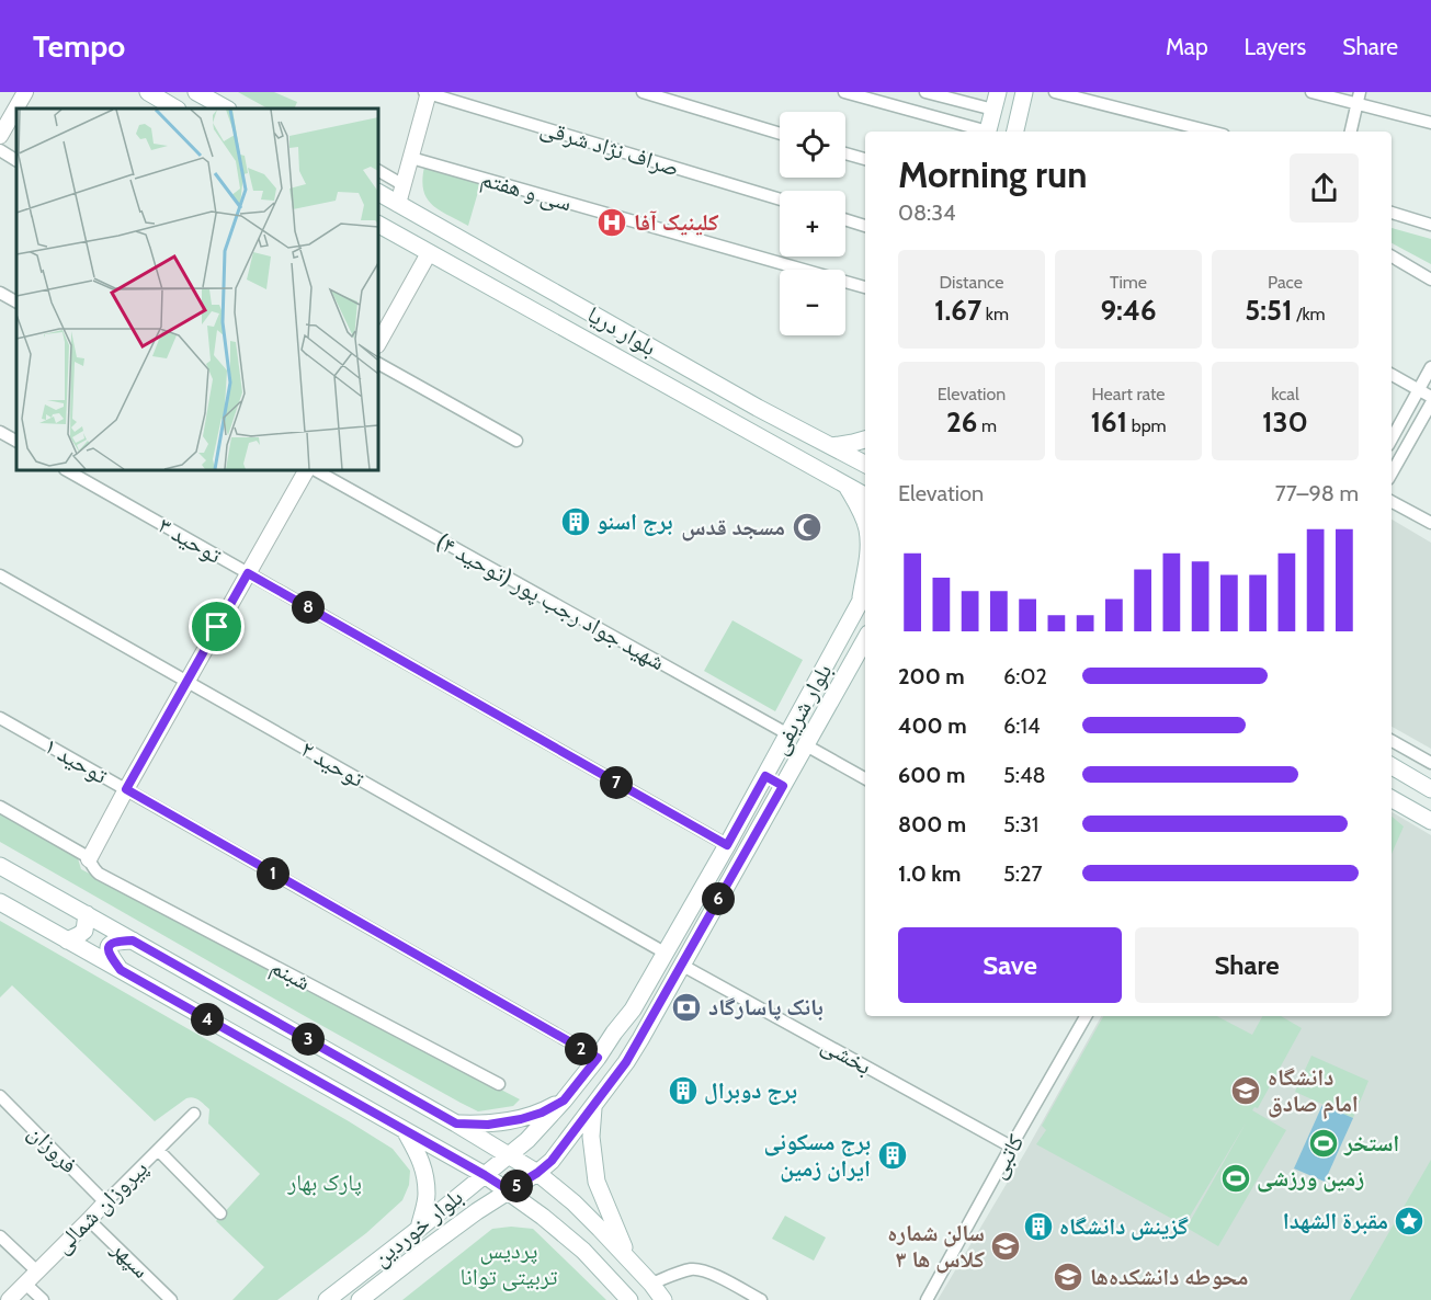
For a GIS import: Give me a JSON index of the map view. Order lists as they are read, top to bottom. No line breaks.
{"streets":{"main road":["بلوار دریا","بلوار شریفی","بلوار خوردین"],"street":["صراف‌ نژاد شرقی","سی و هفتم","توحید ۳","شهید جواد رجب پور (توحید ۴)","توحید ۱","توحید ۲","شبنم","بخشی","فروزان","کاتبی","پیروزان شمالی","سپهر"]},"crossings":[["توحید ۳","بلوار شریفی"],["شهید جواد رجب پور (توحید ۴)","بلوار شریفی"],["بلوار شریفی","توحید ۱"],["بلوار شریفی","توحید ۲"],["بلوار شریفی","بخشی"],["بلوار شریفی","بلوار خوردین"],["بخشی","کاتبی"],["فروزان","پیروزان شمالی"],["پیروزان شمالی","سپهر"]],"parks":["پارک بهار","پردیس تربیتی توانا"],"places":{"hospital":["کلینیک آفا"],"building":["برج اسنو","برج دوبرال","برج مسکونی ایران زمین","گزینش دانشگاه"],"mosque":["مسجد قدس"],"bank":["بانک پاسارگاد"],"school or university":["دانشگاه امام صادق","سالن شماره ۳ کلاس ها","محوطه دانشکده‌ها"],"sports":["استخر","زمین ورزشی"],"place":["مقبرة الشهدا"]},"page":{"header":"Tempo","nav":["Map","Layers","Share"],"map_buttons":["+","−"],"heading":["Morning run","08:34"],"stats":[["Distance","1.67 km"],["Time","9:46"],["Pace","5:51 /km"],["Elevation","26 m"],["Heart rate","161 bpm"],["kcal","130"]],"chart":["Elevation","77–98 m"],"pins":["8","7","1","6","4","3","2","5"],"list":[{"name":"200 m","note":"6:02"},{"name":"400 m","note":"6:14"},{"name":"600 m","note":"5:48"},{"name":"800 m","note":"5:31"},{"name":"1.0 km","note":"5:27"}],"buttons":["Save","Share"]}}
